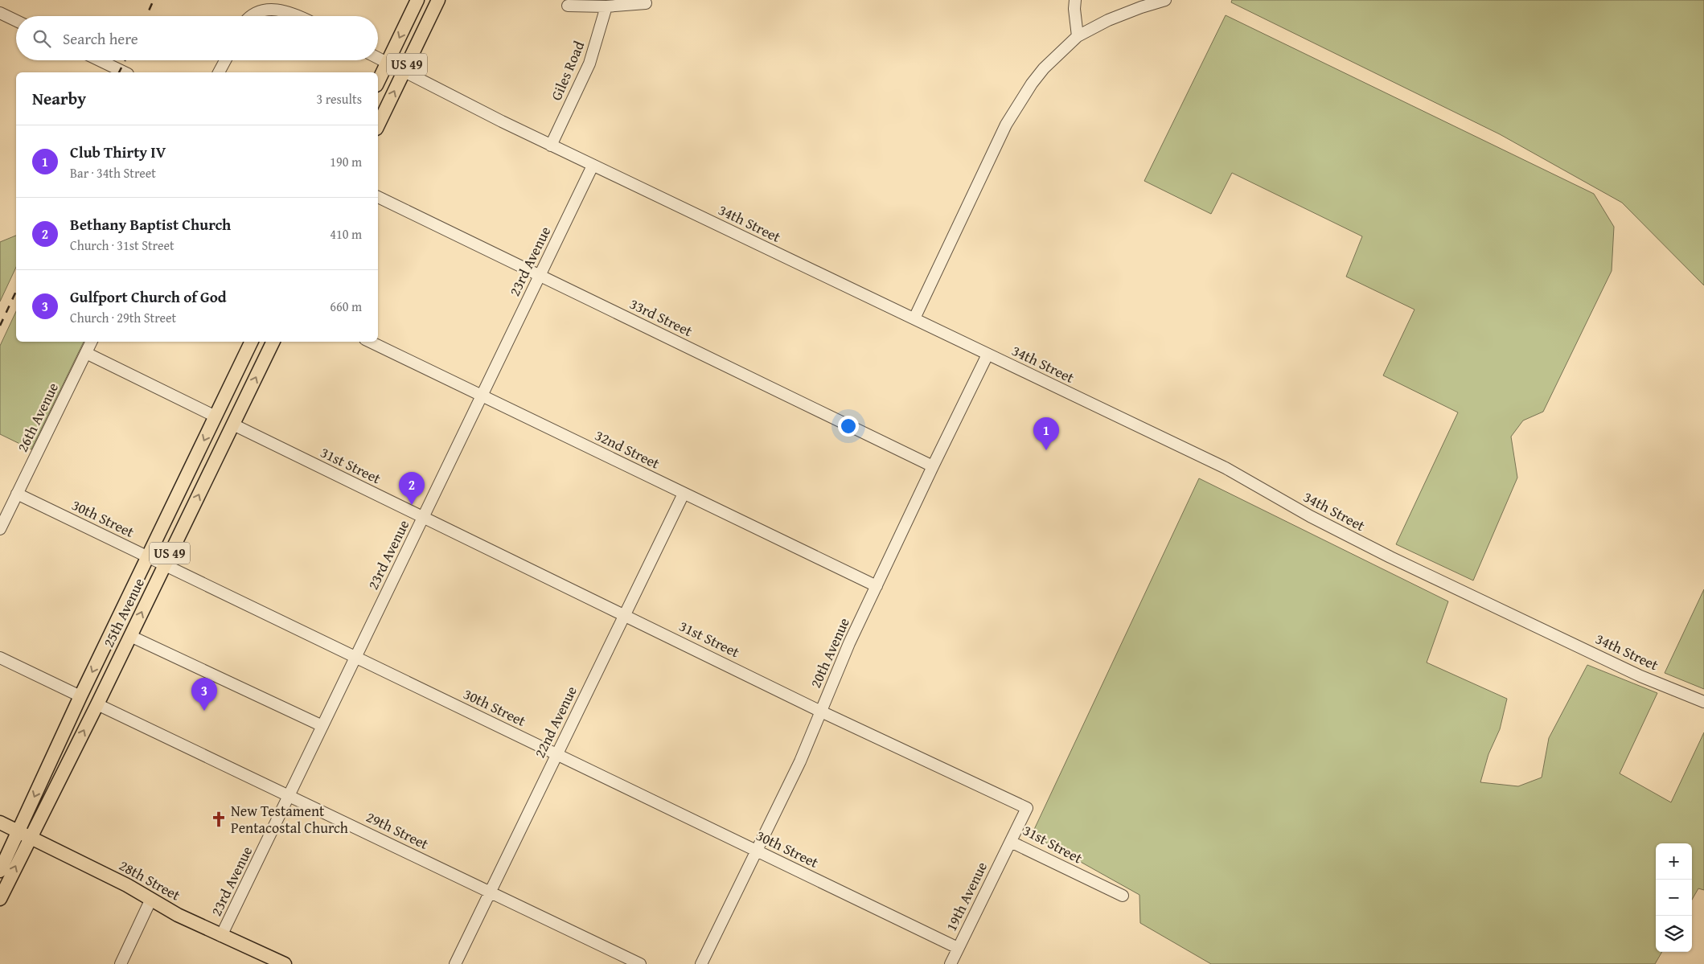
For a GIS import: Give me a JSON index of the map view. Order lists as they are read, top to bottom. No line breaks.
{"streets":{"main road":["US 49","25th Avenue","28th Street"],"street":["Giles Road","34th Street","23rd Avenue","33rd Street","26th Avenue","32nd Street","31st Street","30th Street","20th Avenue","22nd Avenue","29th Street","19th Avenue"]},"crossings":[["US 49","34th Street"],["Giles Road","34th Street"],["34th Street","23rd Avenue"],["34th Street","20th Avenue"],["23rd Avenue","33rd Street"],["23rd Avenue","32nd Street"],["23rd Avenue","31st Street"],["23rd Avenue","30th Street"],["23rd Avenue","29th Street"],["23rd Avenue","28th Street"],["33rd Street","20th Avenue"],["26th Avenue","30th Street"],["32nd Street","20th Avenue"],["32nd Street","22nd Avenue"],["31st Street","25th Avenue"],["31st Street","20th Avenue"],["31st Street","22nd Avenue"],["31st Street","19th Avenue"],["30th Street","25th Avenue"],["30th Street","20th Avenue"],["30th Street","22nd Avenue"],["30th Street","19th Avenue"],["25th Avenue","29th Street"],["25th Avenue","28th Street"],["22nd Avenue","29th Street"]],"places":{"church":["New Testament Pentacostal Church"]},"page":{"search":"Search here","heading":["Nearby","3 results"],"list":[{"mark":"1","name":"Club Thirty IV","note":"Bar · 34th Street","value":"190 m"},{"mark":"2","name":"Bethany Baptist Church","note":"Church · 31st Street","value":"410 m"},{"mark":"3","name":"Gulfport Church of God","note":"Church · 29th Street","value":"660 m"}],"pins":["1","2","3"],"map_buttons":["+","−"]}}
